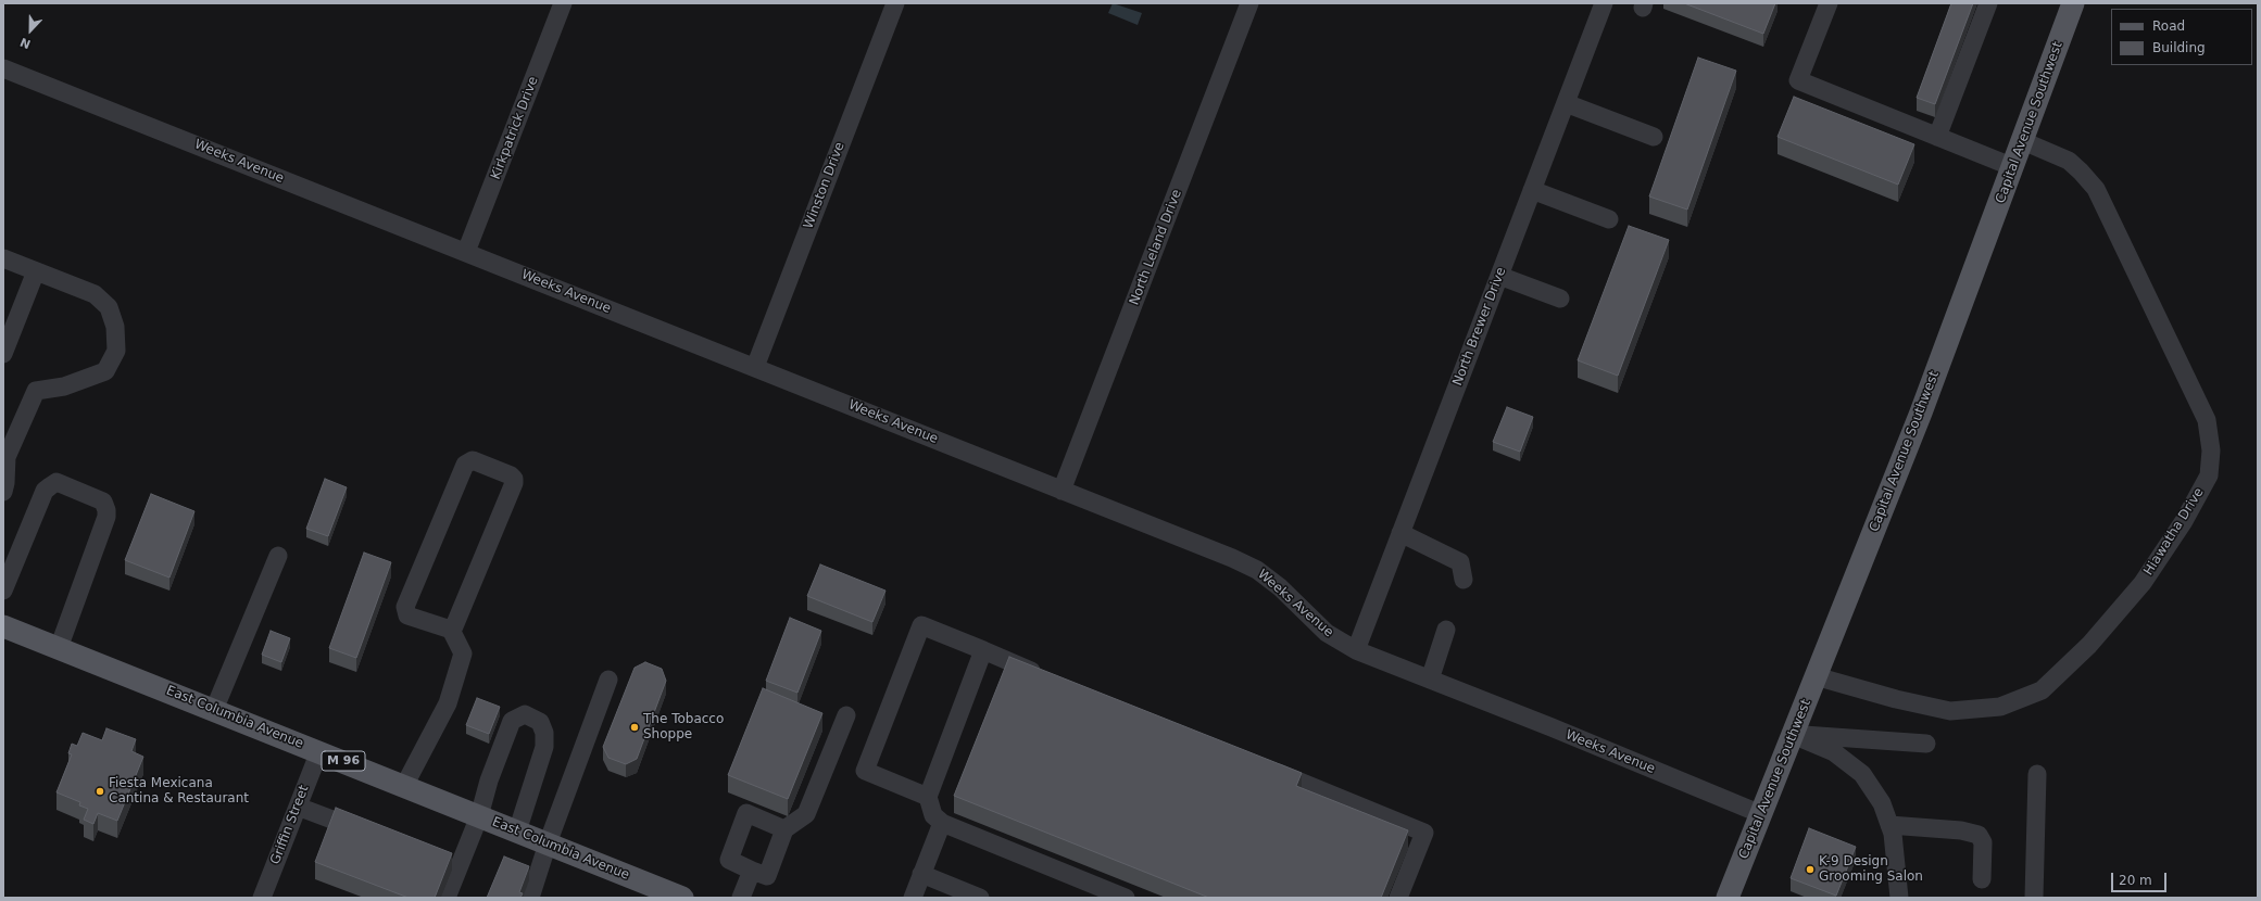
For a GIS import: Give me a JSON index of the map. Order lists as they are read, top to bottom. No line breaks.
{"streets":{"main road":["Capital Avenue Southwest","East Columbia Avenue","M 96"],"street":["Kirkpatrick Drive","Weeks Avenue","Winston Drive","North Leland Drive","North Brewer Drive","Hiawatha Drive","Griffin Street"]},"crossings":[["Capital Avenue Southwest","Weeks Avenue"],["Capital Avenue Southwest","Hiawatha Drive"],["Kirkpatrick Drive","Weeks Avenue"],["Weeks Avenue","Winston Drive"],["Weeks Avenue","North Leland Drive"],["Weeks Avenue","North Brewer Drive"],["East Columbia Avenue","Griffin Street"]],"places":["The Tobacco Shoppe","Fiesta Mexicana Cantina & Restaurant","K-9 Design Grooming Salon"],"legend":["Road","Building"],"scale_bar":"20 m","north":"bottom"}
